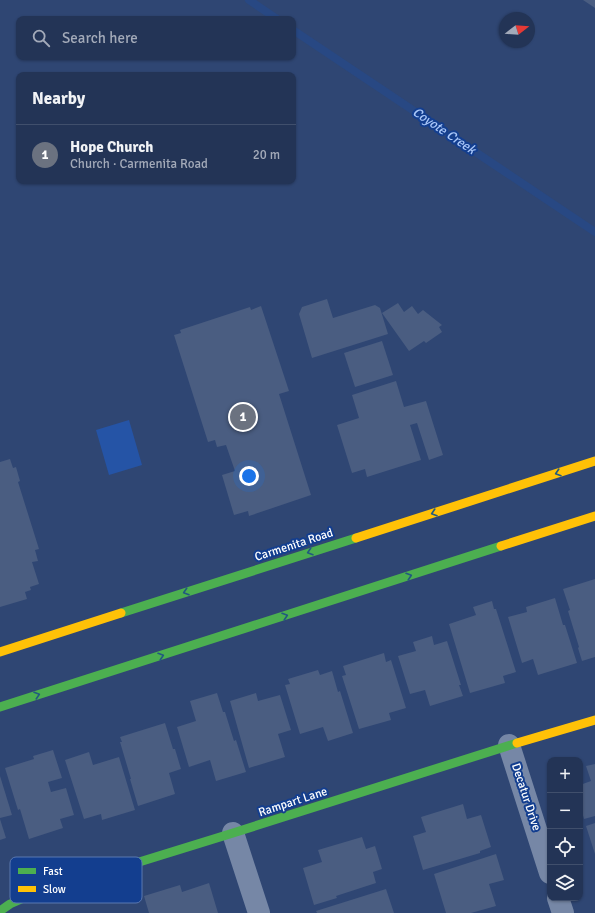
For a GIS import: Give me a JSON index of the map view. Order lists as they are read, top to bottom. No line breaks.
{"streets":{"main road":["Carmenita Road","Rampart Lane"],"street":["Decatur Drive"]},"crossings":[["Decatur Drive","Rampart Lane"]],"water":["Coyote Creek"],"legend":["Fast","Slow"],"north":"right","page":{"search":"Search here","heading":"Nearby","list":[{"mark":"1","name":"Hope Church","note":"Church · Carmenita Road","value":"20 m"}],"pins":"1","map_buttons":["+","−"]}}
